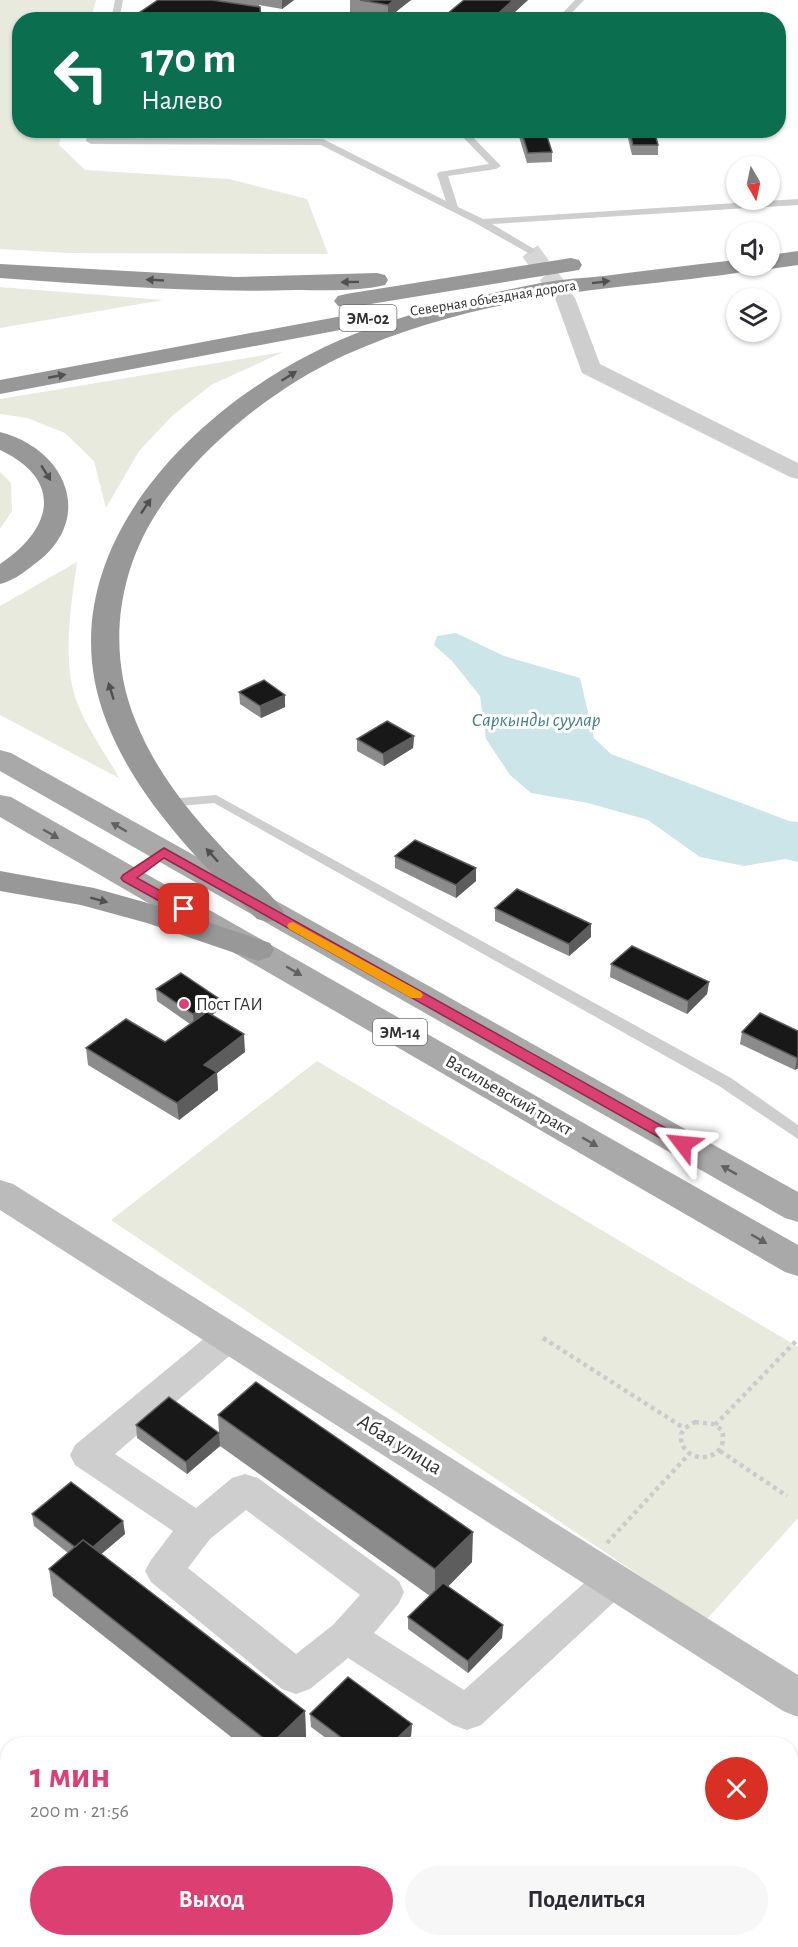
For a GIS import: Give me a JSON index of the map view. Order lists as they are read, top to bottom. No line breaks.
{"streets":{"highway":["Северная объездная дорога","ЭМ-02"],"main road":["ЭМ-14","Васильевский тракт"],"street":["Абая улица"]},"water":["Саркынды суулар"],"places":["Пост ГАИ"],"north":"bottom","page":{"turn":["170 m","Налево"],"heading":["1 мин","200 m · 21:56"],"buttons":["Выход","Поделиться"]}}
